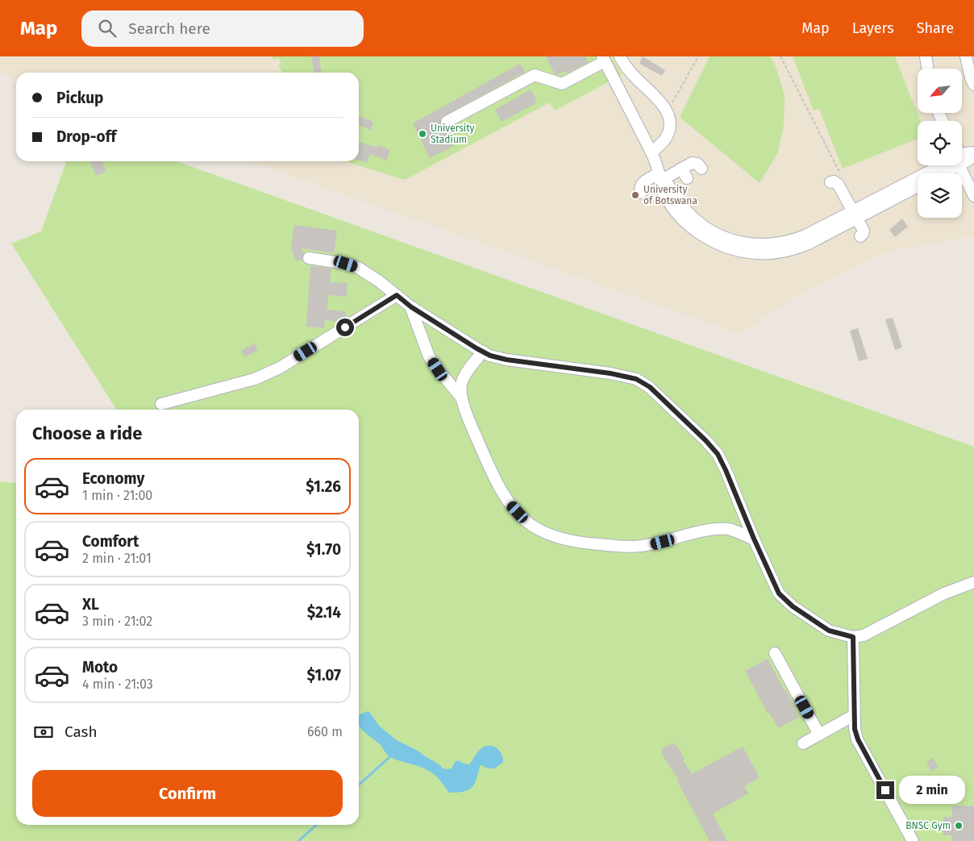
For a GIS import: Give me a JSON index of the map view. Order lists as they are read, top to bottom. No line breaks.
{"places":["University Stadium","University of Botswana","BNSC Gym"],"north":"bottom left","page":{"header":"Map","search":"Search here","nav":["Map","Layers","Share"],"banner":["Pickup","Drop-off"],"heading":"Choose a ride","list":[{"name":"Economy","note":"1 min · 21:00","value":"$1.26"},{"name":"Comfort","note":"2 min · 21:01","value":"$1.70"},{"name":"XL","note":"3 min · 21:02","value":"$2.14"},{"name":"Moto","note":"4 min · 21:03","value":"$1.07"}],"pay":["Cash","660 m"],"buttons":"Confirm","bubble":"2 min"}}
